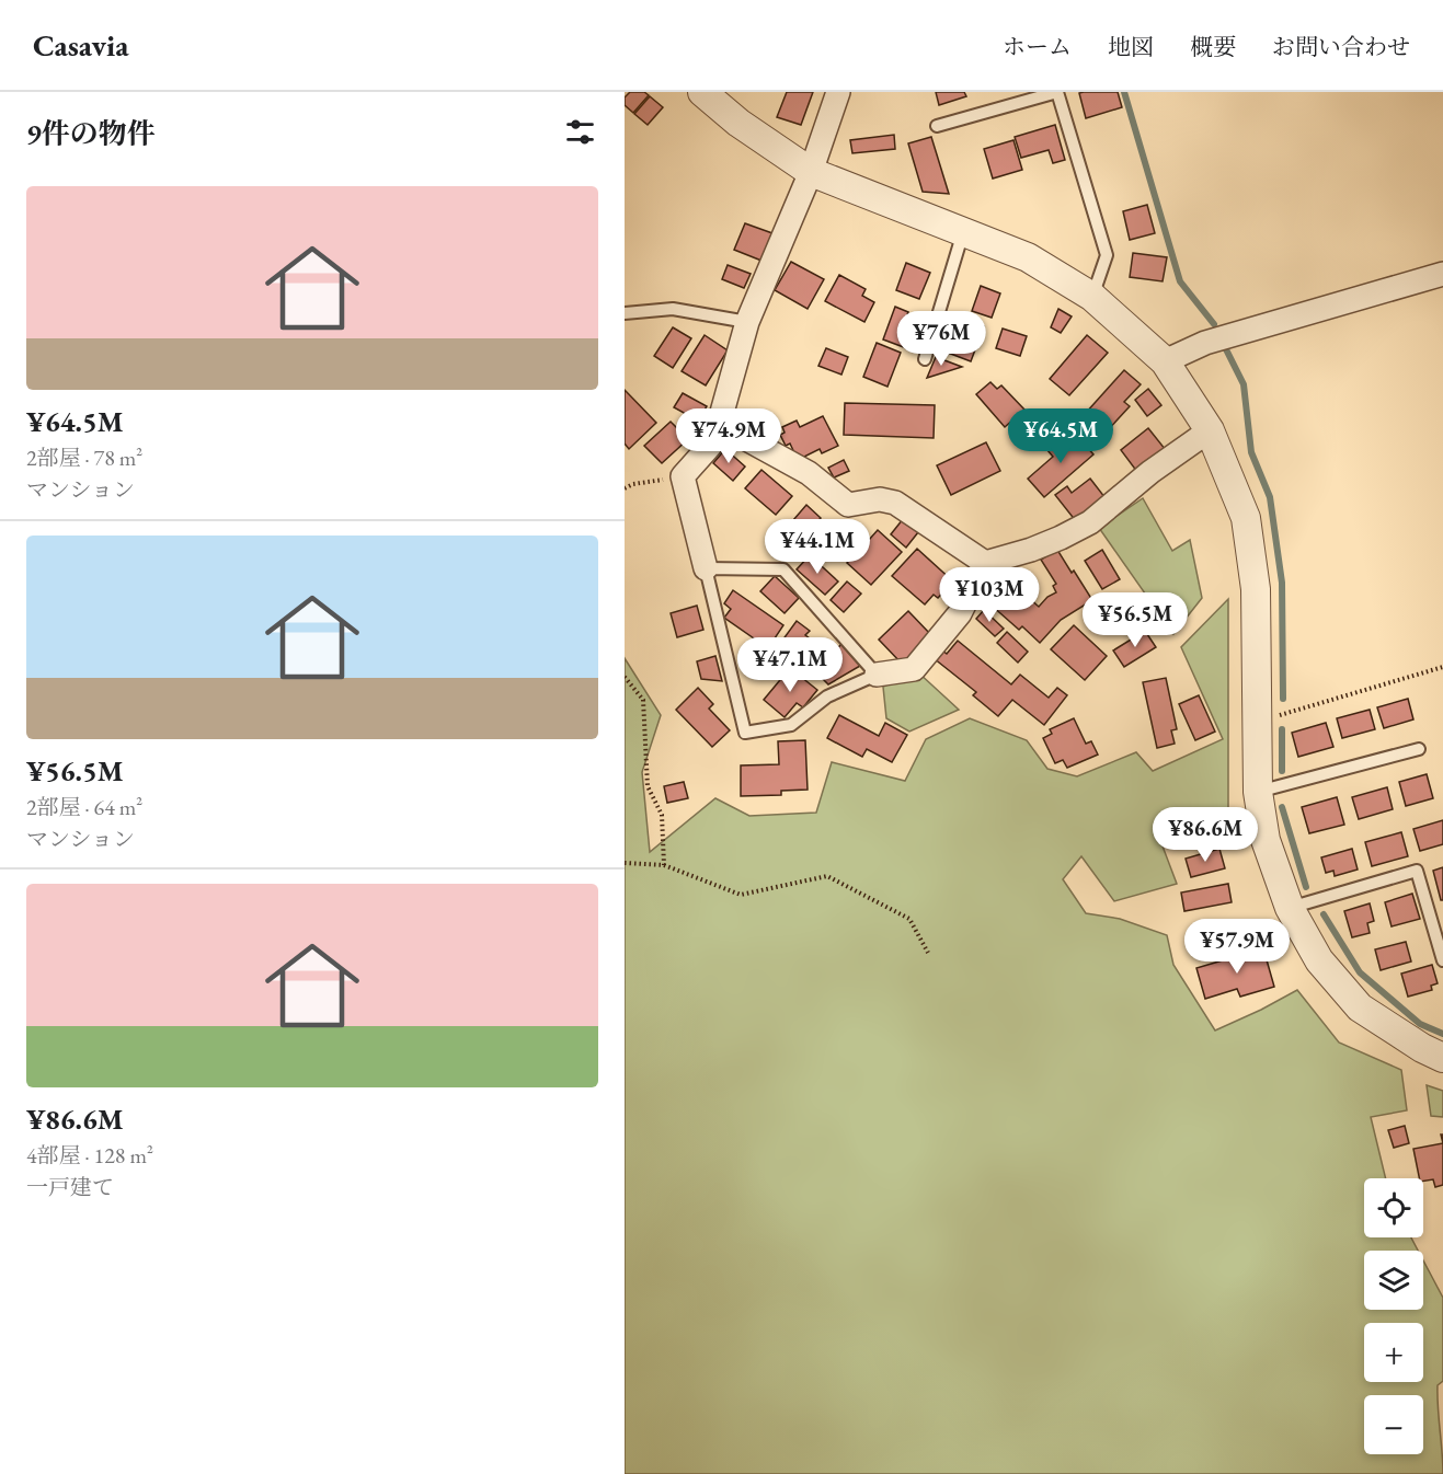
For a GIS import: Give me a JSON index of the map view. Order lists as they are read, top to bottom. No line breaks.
{"page":{"header":"Casavia","nav":["ホーム","地図","概要","お問い合わせ"],"heading":"9件の物件","list":[{"name":"¥64.5M","note":"2部屋 · 78 m² · マンション"},{"name":"¥56.5M","note":"2部屋 · 64 m² · マンション"},{"name":"¥86.6M","note":"4部屋 · 128 m² · 一戸建て"}],"price":["¥76M","¥74.9M","¥64.5M","¥44.1M","¥103M","¥56.5M","¥47.1M","¥86.6M","¥57.9M"],"map_buttons":["+","−"]}}
